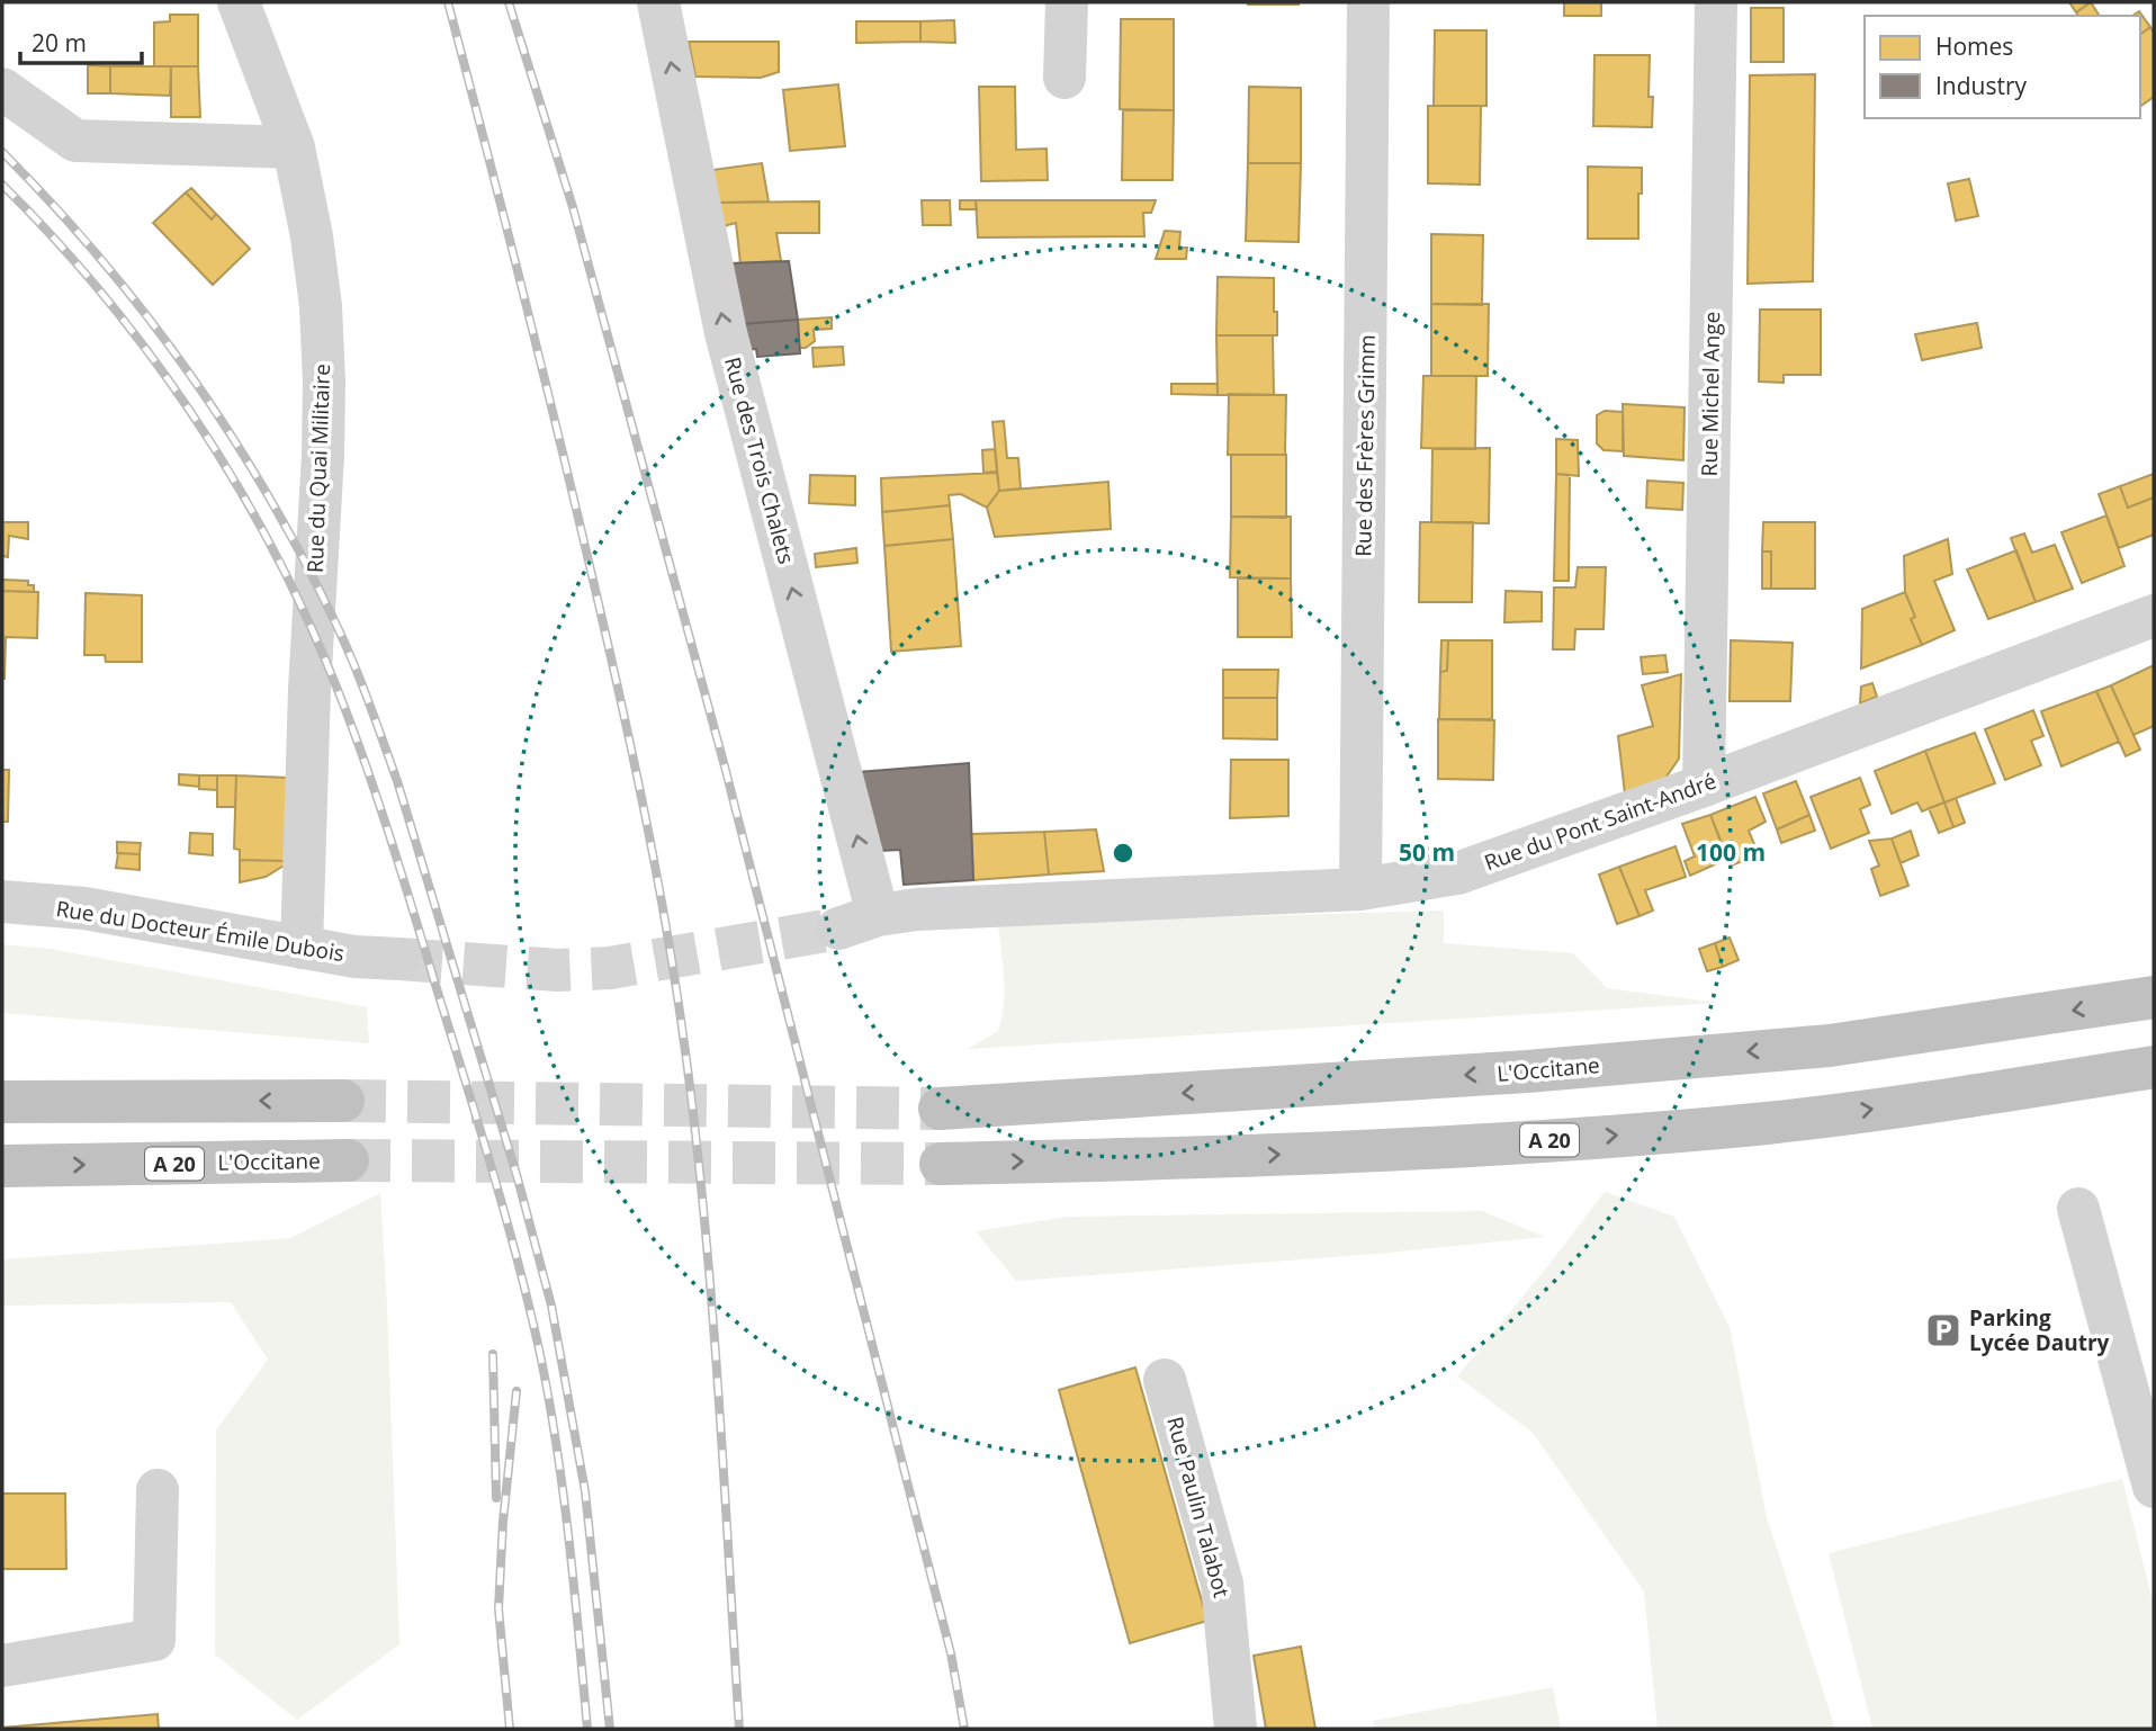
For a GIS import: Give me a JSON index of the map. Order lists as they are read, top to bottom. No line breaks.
{"streets":{"highway":["L'Occitane","A 20"],"street":["Rue Michel Ange","Rue des Frères Grimm","Rue des Trois Chalets","Rue du Quai Militaire","Rue du Pont Saint-André","Rue du Docteur Émile Dubois","Rue Paulin Talabot"]},"crossings":[["Rue Michel Ange","Rue du Pont Saint-André"],["Rue des Frères Grimm","Rue du Pont Saint-André"],["Rue des Trois Chalets","Rue du Pont Saint-André"],["Rue du Quai Militaire","Rue du Docteur Émile Dubois"]],"one_way":["Rue des Trois Chalets"],"places":{"parking":["Parking Lycée Dautry"]},"legend":["Homes","Industry"],"scale_bar":"20 m","rings":["50 m","100 m"]}
